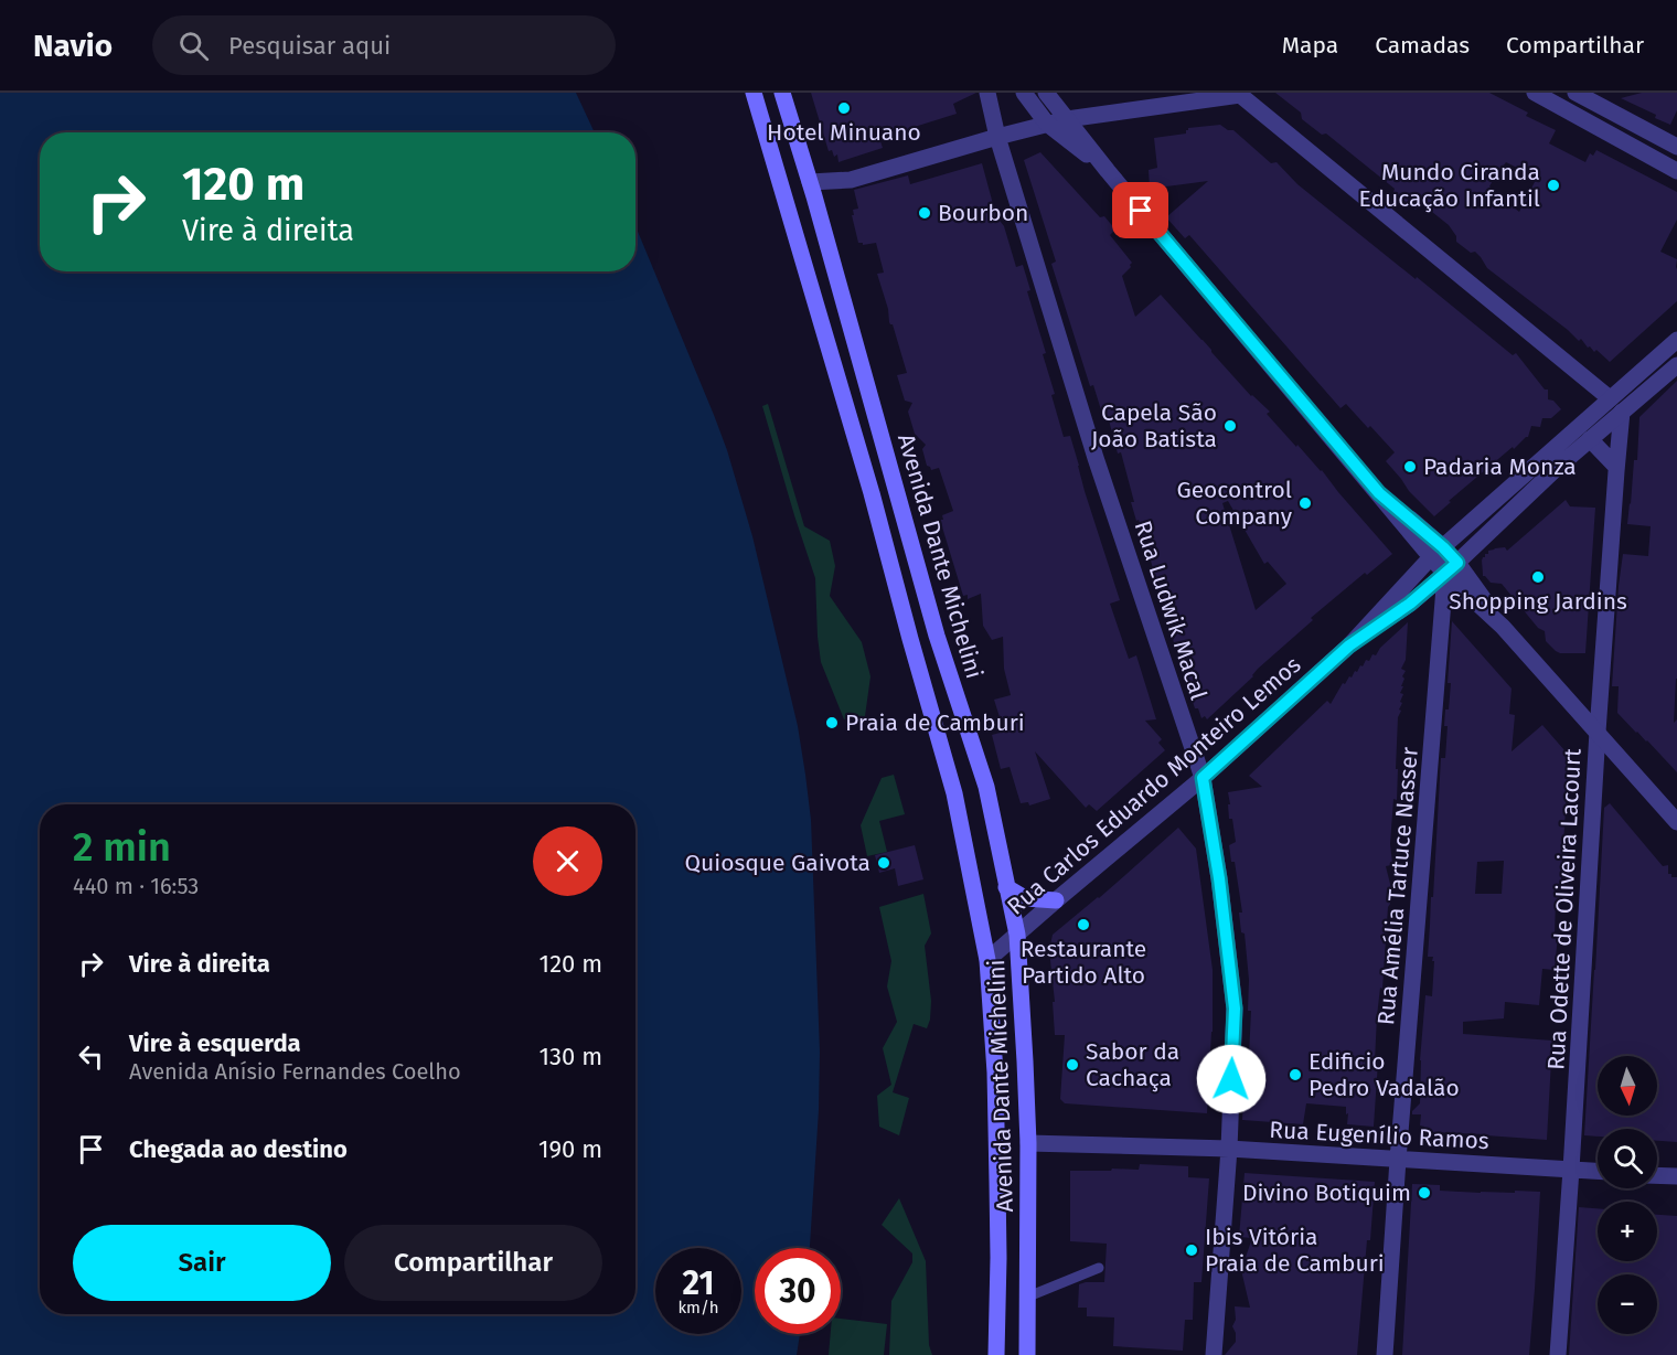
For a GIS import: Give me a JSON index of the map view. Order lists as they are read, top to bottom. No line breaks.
{"streets":{"main road":["Avenida Dante Michelini"],"street":["Rua Ludwik Macal","Rua Carlos Eduardo Monteiro Lemos","Rua Amélia Tartuce Nasser","Rua Odette de Oliveira Lacourt","Rua Eugenílio Ramos"]},"crossings":[["Avenida Dante Michelini","Rua Carlos Eduardo Monteiro Lemos"],["Avenida Dante Michelini","Rua Eugenílio Ramos"],["Rua Ludwik Macal","Rua Carlos Eduardo Monteiro Lemos"],["Rua Ludwik Macal","Rua Eugenílio Ramos"],["Rua Carlos Eduardo Monteiro Lemos","Rua Amélia Tartuce Nasser"],["Rua Carlos Eduardo Monteiro Lemos","Rua Odette de Oliveira Lacourt"],["Rua Amélia Tartuce Nasser","Rua Eugenílio Ramos"],["Rua Odette de Oliveira Lacourt","Rua Eugenílio Ramos"]],"places":["Hotel Minuano","Mundo Ciranda Educação Infantil","Bourbon","Capela São João Batista","Padaria Monza","Geocontrol Company","Shopping Jardins","Praia de Camburi","Quiosque Gaivota","Restaurante Partido Alto","Sabor da Cachaça","Edificio Pedro Vadalão","Divino Botiquim","Ibis Vitória Praia de Camburi"],"north":"bottom","page":{"header":"Navio","search":"Pesquisar aqui","nav":["Mapa","Camadas","Compartilhar"],"turn":["120 m","Vire à direita"],"heading":["2 min","440 m · 16:53"],"list":[{"name":"Vire à direita","value":"120 m"},{"name":"Vire à esquerda","note":"Avenida Anísio Fernandes Coelho","value":"130 m"},{"name":"Chegada ao destino","value":"190 m"}],"map_buttons":["+","−"],"buttons":["Sair","Compartilhar"],"speed":"21 km/h","limit":"30"}}
